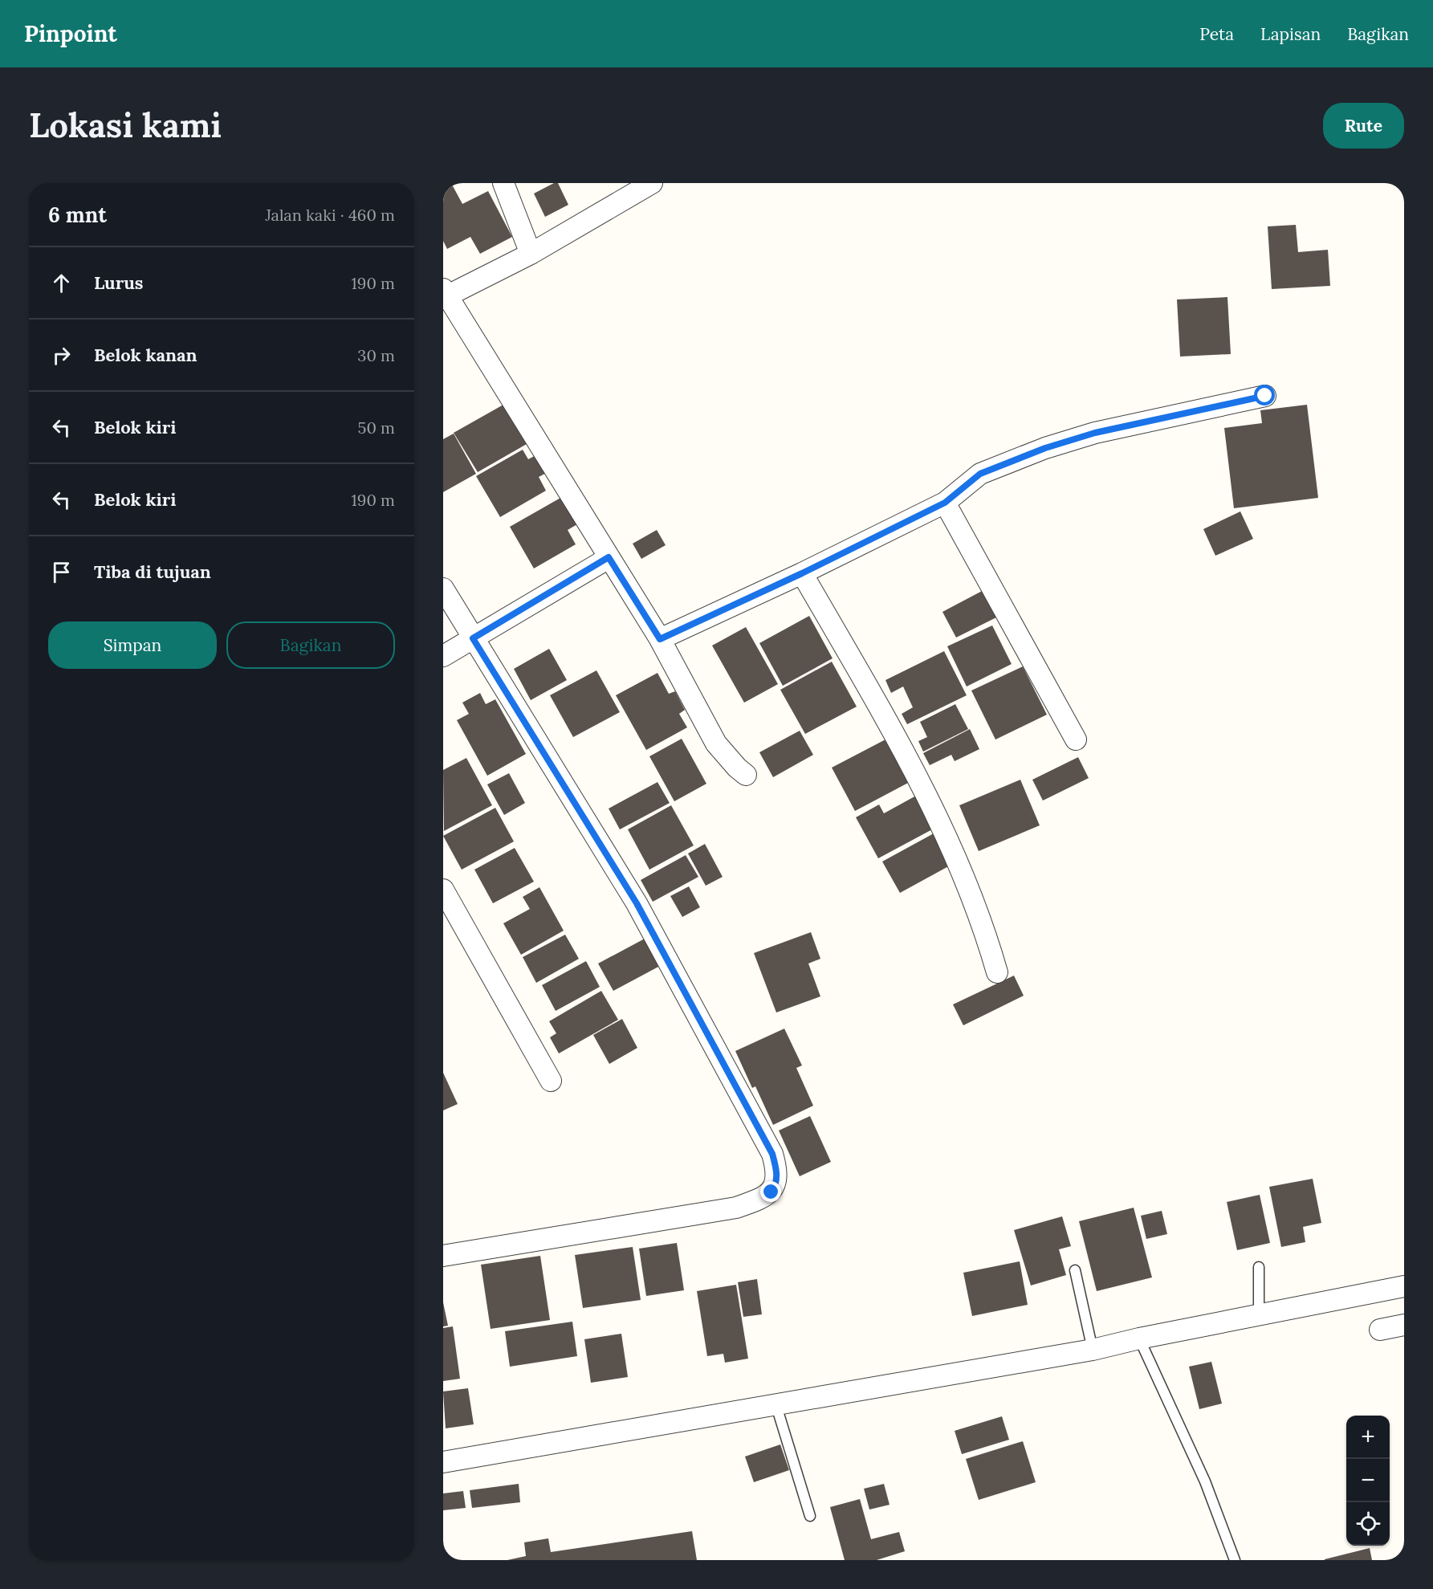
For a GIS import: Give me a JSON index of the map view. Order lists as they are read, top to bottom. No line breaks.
{"page":{"header":"Pinpoint","nav":["Peta","Lapisan","Bagikan"],"buttons":["Rute",["Simpan","Bagikan"]],"title":"Lokasi kami","heading":["6 mnt","Jalan kaki · 460 m"],"list":[["Lurus","190 m"],["Belok kanan","30 m"],["Belok kiri","50 m"],["Belok kiri","190 m"],"Tiba di tujuan"],"map_buttons":["+","−"]}}
